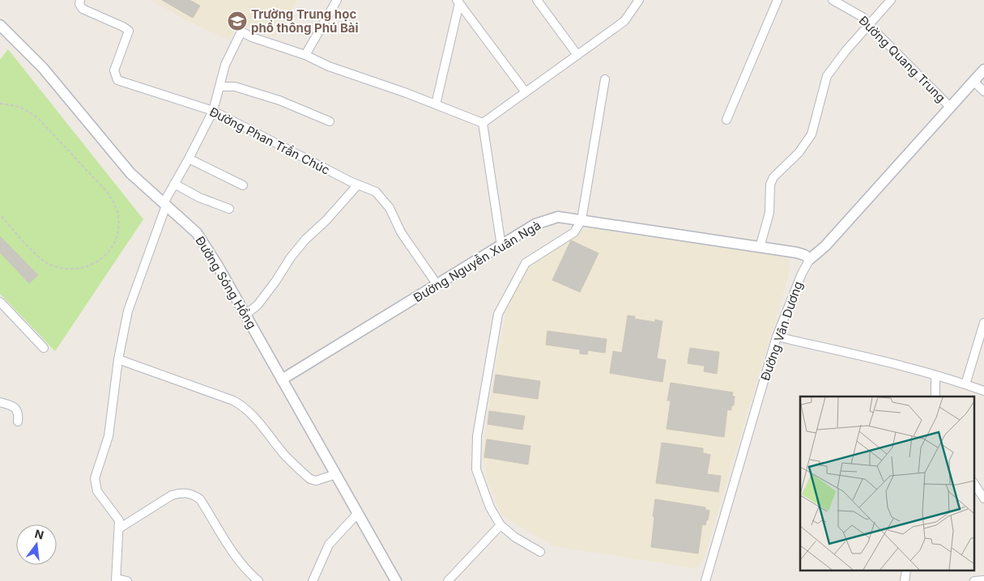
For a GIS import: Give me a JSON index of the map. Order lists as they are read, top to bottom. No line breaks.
{"streets":{"street":["Đường Quang Trung","Đường Phan Trần Chúc","Đường Nguyễn Xuân Ngà","Đường Sóng Hồng","Đường Vân Dương"]},"crossings":[["Đường Quang Trung","Đường Vân Dương"],["Đường Phan Trần Chúc","Đường Nguyễn Xuân Ngà"],["Đường Nguyễn Xuân Ngà","Đường Sóng Hồng"],["Đường Nguyễn Xuân Ngà","Đường Vân Dương"]],"places":{"school or university":["Trường Trung học phổ thông Phú Bài"]},"north":"top"}
